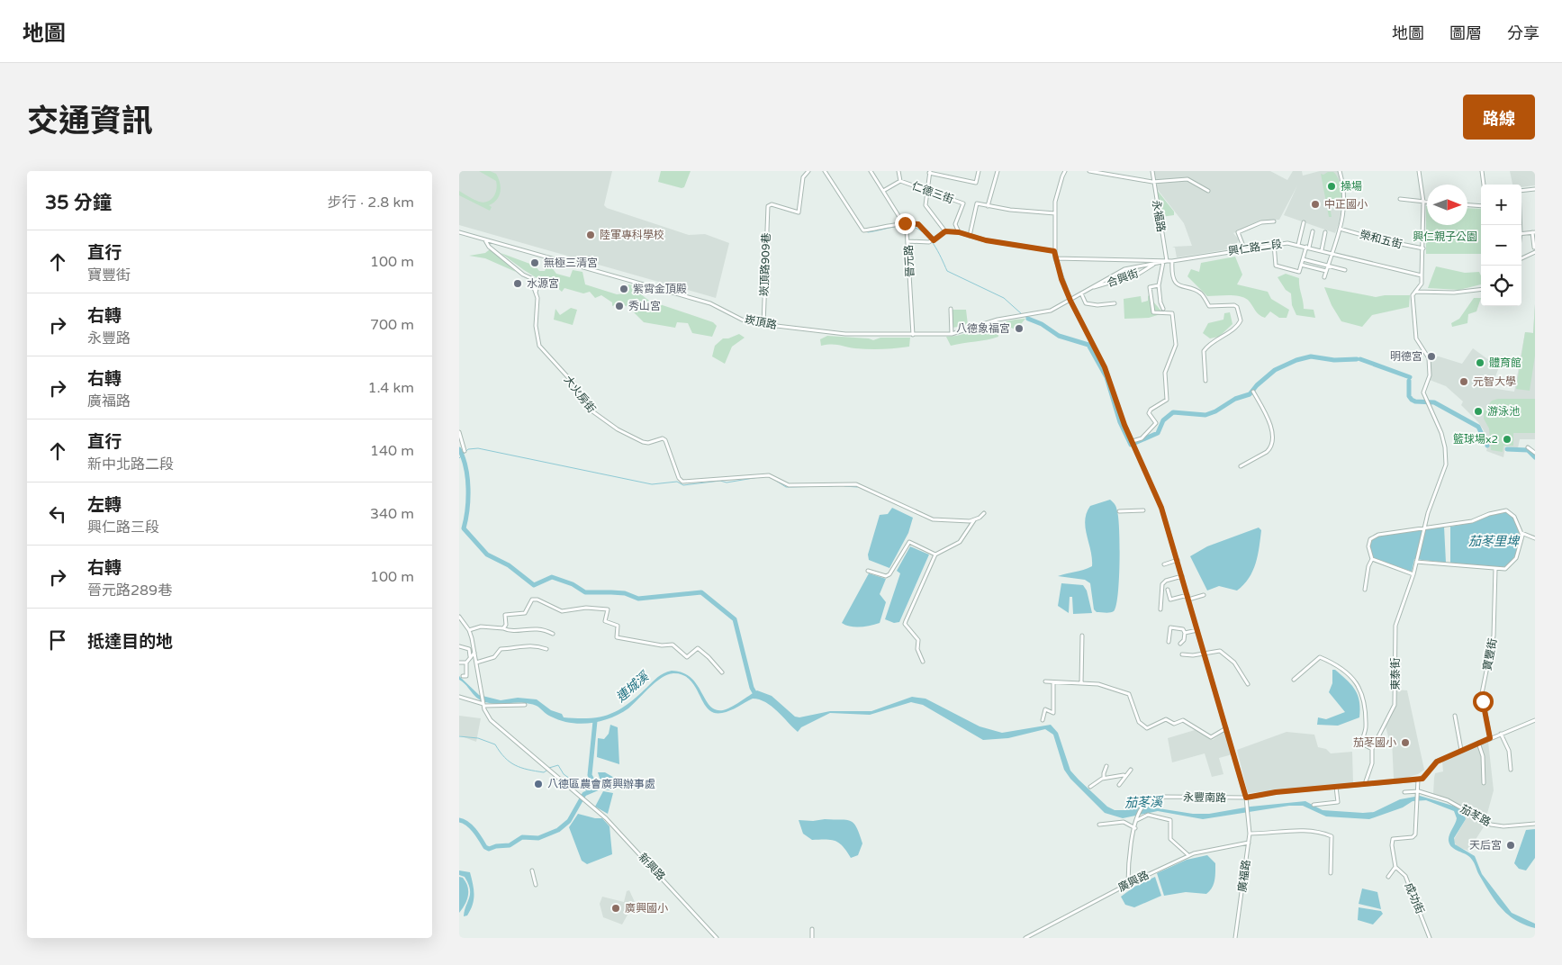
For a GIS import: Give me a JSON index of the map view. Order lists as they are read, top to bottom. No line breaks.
{"streets":{"street":["仁德三街","永福路","榮和五街","興仁路二段","晉元路","崁頂路909巷","合興街","崁頂路","大火房街","寶豐街","東泰街","永豐南路","茄苳路","新興路","廣福路","廣興路","成功街"]},"crossings":[["仁德三街","晉元路"],["永福路","興仁路二段"],["晉元路","崁頂路"],["崁頂路909巷","崁頂路"],["合興街","崁頂路"],["東泰街","永豐南路"],["永豐南路","廣福路"],["茄苳路","成功街"],["廣福路","廣興路"]],"water":["茄苳里埤","連城溪","茄苳溪"],"parks":["興仁親子公園"],"places":["操場","中正國小","陸軍專科學校","無極三清宮","水源宮","紫霄金頂殿","秀山宮","八德象福宮","明德宮","體育館","元智大學","游泳池","籃球場x2","茄苳國小","八德區農會廣興辦事處","天后宮","廣興國小"],"north":"right","page":{"header":"地圖","nav":["地圖","圖層","分享"],"title":"交通資訊","buttons":"路線","heading":["35 分鐘","步行 · 2.8 km"],"map_buttons":["+","−"],"list":[["直行","寶豐街","100 m"],["右轉","永豐路","700 m"],["右轉","廣福路","1.4 km"],["直行","新中北路二段","140 m"],["左轉","興仁路三段","340 m"],["右轉","晉元路289巷","100 m"],"抵達目的地"]}}
